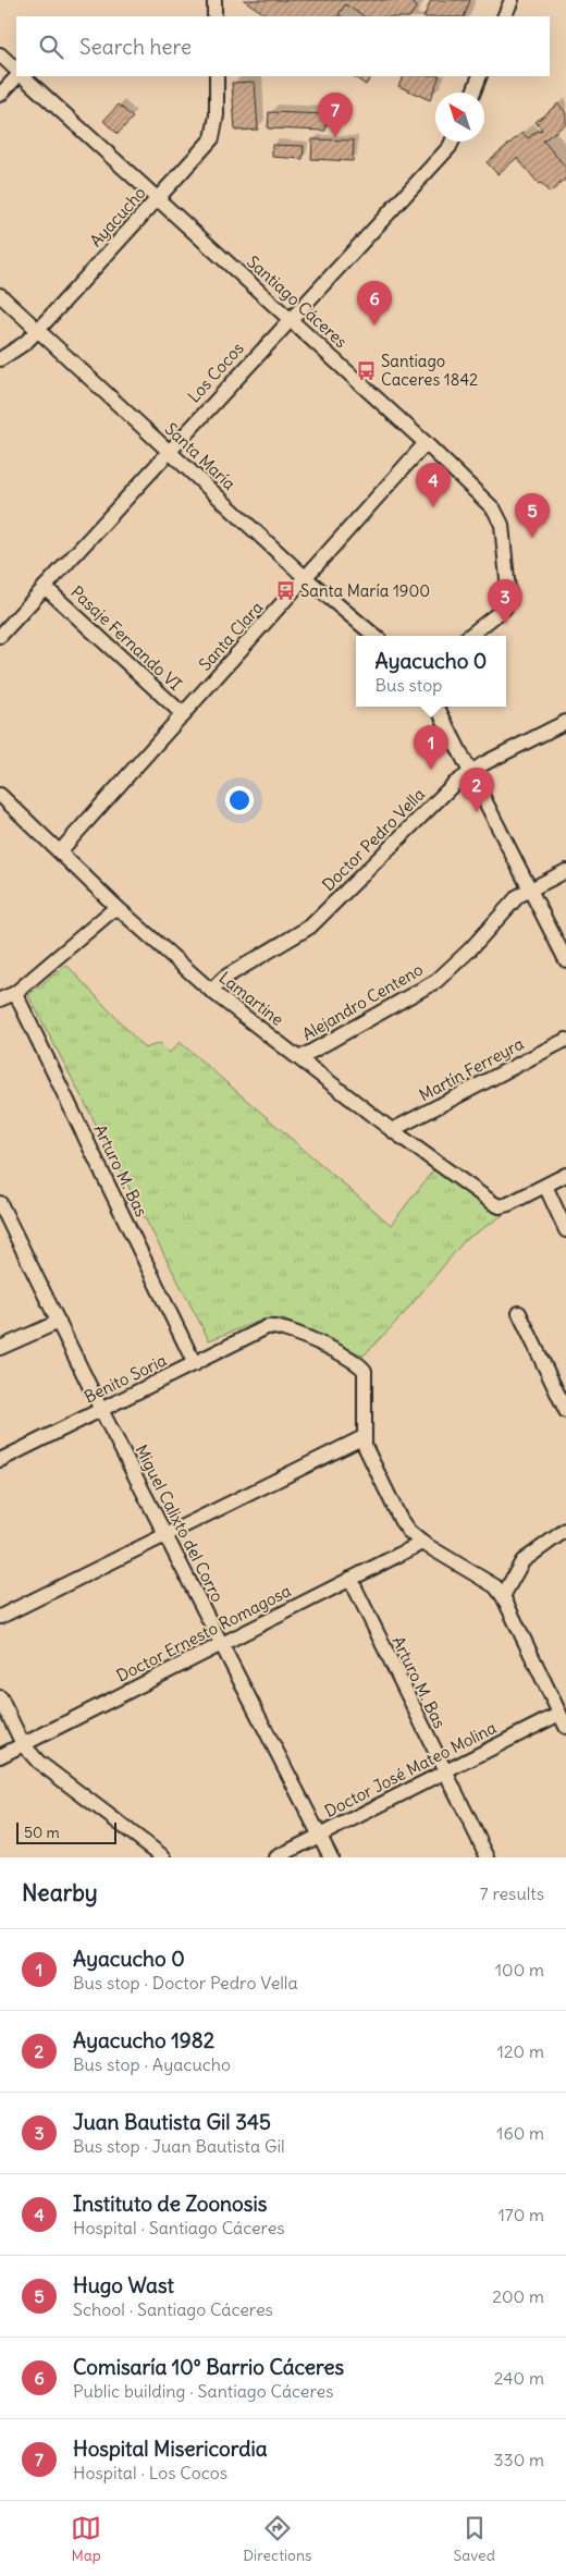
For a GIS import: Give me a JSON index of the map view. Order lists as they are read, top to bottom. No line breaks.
{"streets":{"street":["Ayacucho","Santiago Cáceres","Los Cocos","Santa María","Santa Clara","Pasaje Fernando VI","Doctor Pedro Vella","Lamartine","Alejandro Centeno","Martín Ferreyra","Arturo M. Bas","Benito Soria","Miguel Calixto del Corro","Doctor Ernesto Romagosa","Doctor José Mateo Molina"]},"crossings":[["Ayacucho","Santiago Cáceres"],["Ayacucho","Santa María"],["Santiago Cáceres","Los Cocos"],["Santiago Cáceres","Santa Clara"],["Los Cocos","Santa María"],["Los Cocos","Pasaje Fernando VI"],["Santa María","Santa Clara"],["Santa Clara","Pasaje Fernando VI"],["Santa Clara","Lamartine"],["Doctor Pedro Vella","Lamartine"],["Lamartine","Alejandro Centeno"],["Lamartine","Martín Ferreyra"],["Arturo M. Bas","Benito Soria"],["Arturo M. Bas","Doctor Ernesto Romagosa"],["Arturo M. Bas","Doctor José Mateo Molina"],["Benito Soria","Miguel Calixto del Corro"],["Miguel Calixto del Corro","Doctor Ernesto Romagosa"],["Miguel Calixto del Corro","Doctor José Mateo Molina"]],"places":{"bus stop":["Santiago Caceres 1842","Santa María 1900"]},"scale_bar":"50 m","north":"top left","page":{"search":"Search here","pins":["7","6","4","5","3","1","2"],"popup":["Ayacucho 0","Bus stop"],"scale":"50 m","heading":["Nearby","7 results"],"list":[{"mark":"1","name":"Ayacucho 0","note":"Bus stop · Doctor Pedro Vella","value":"100 m"},{"mark":"2","name":"Ayacucho 1982","note":"Bus stop · Ayacucho","value":"120 m"},{"mark":"3","name":"Juan Bautista Gil 345","note":"Bus stop · Juan Bautista Gil","value":"160 m"},{"mark":"4","name":"Instituto de Zoonosis","note":"Hospital · Santiago Cáceres","value":"170 m"},{"mark":"5","name":"Hugo Wast","note":"School · Santiago Cáceres","value":"200 m"},{"mark":"6","name":"Comisaría 10º Barrio Cáceres","note":"Public building · Santiago Cáceres","value":"240 m"},{"mark":"7","name":"Hospital Misericordia","note":"Hospital · Los Cocos","value":"330 m"}],"nav":["Map","Directions","Saved"]}}
